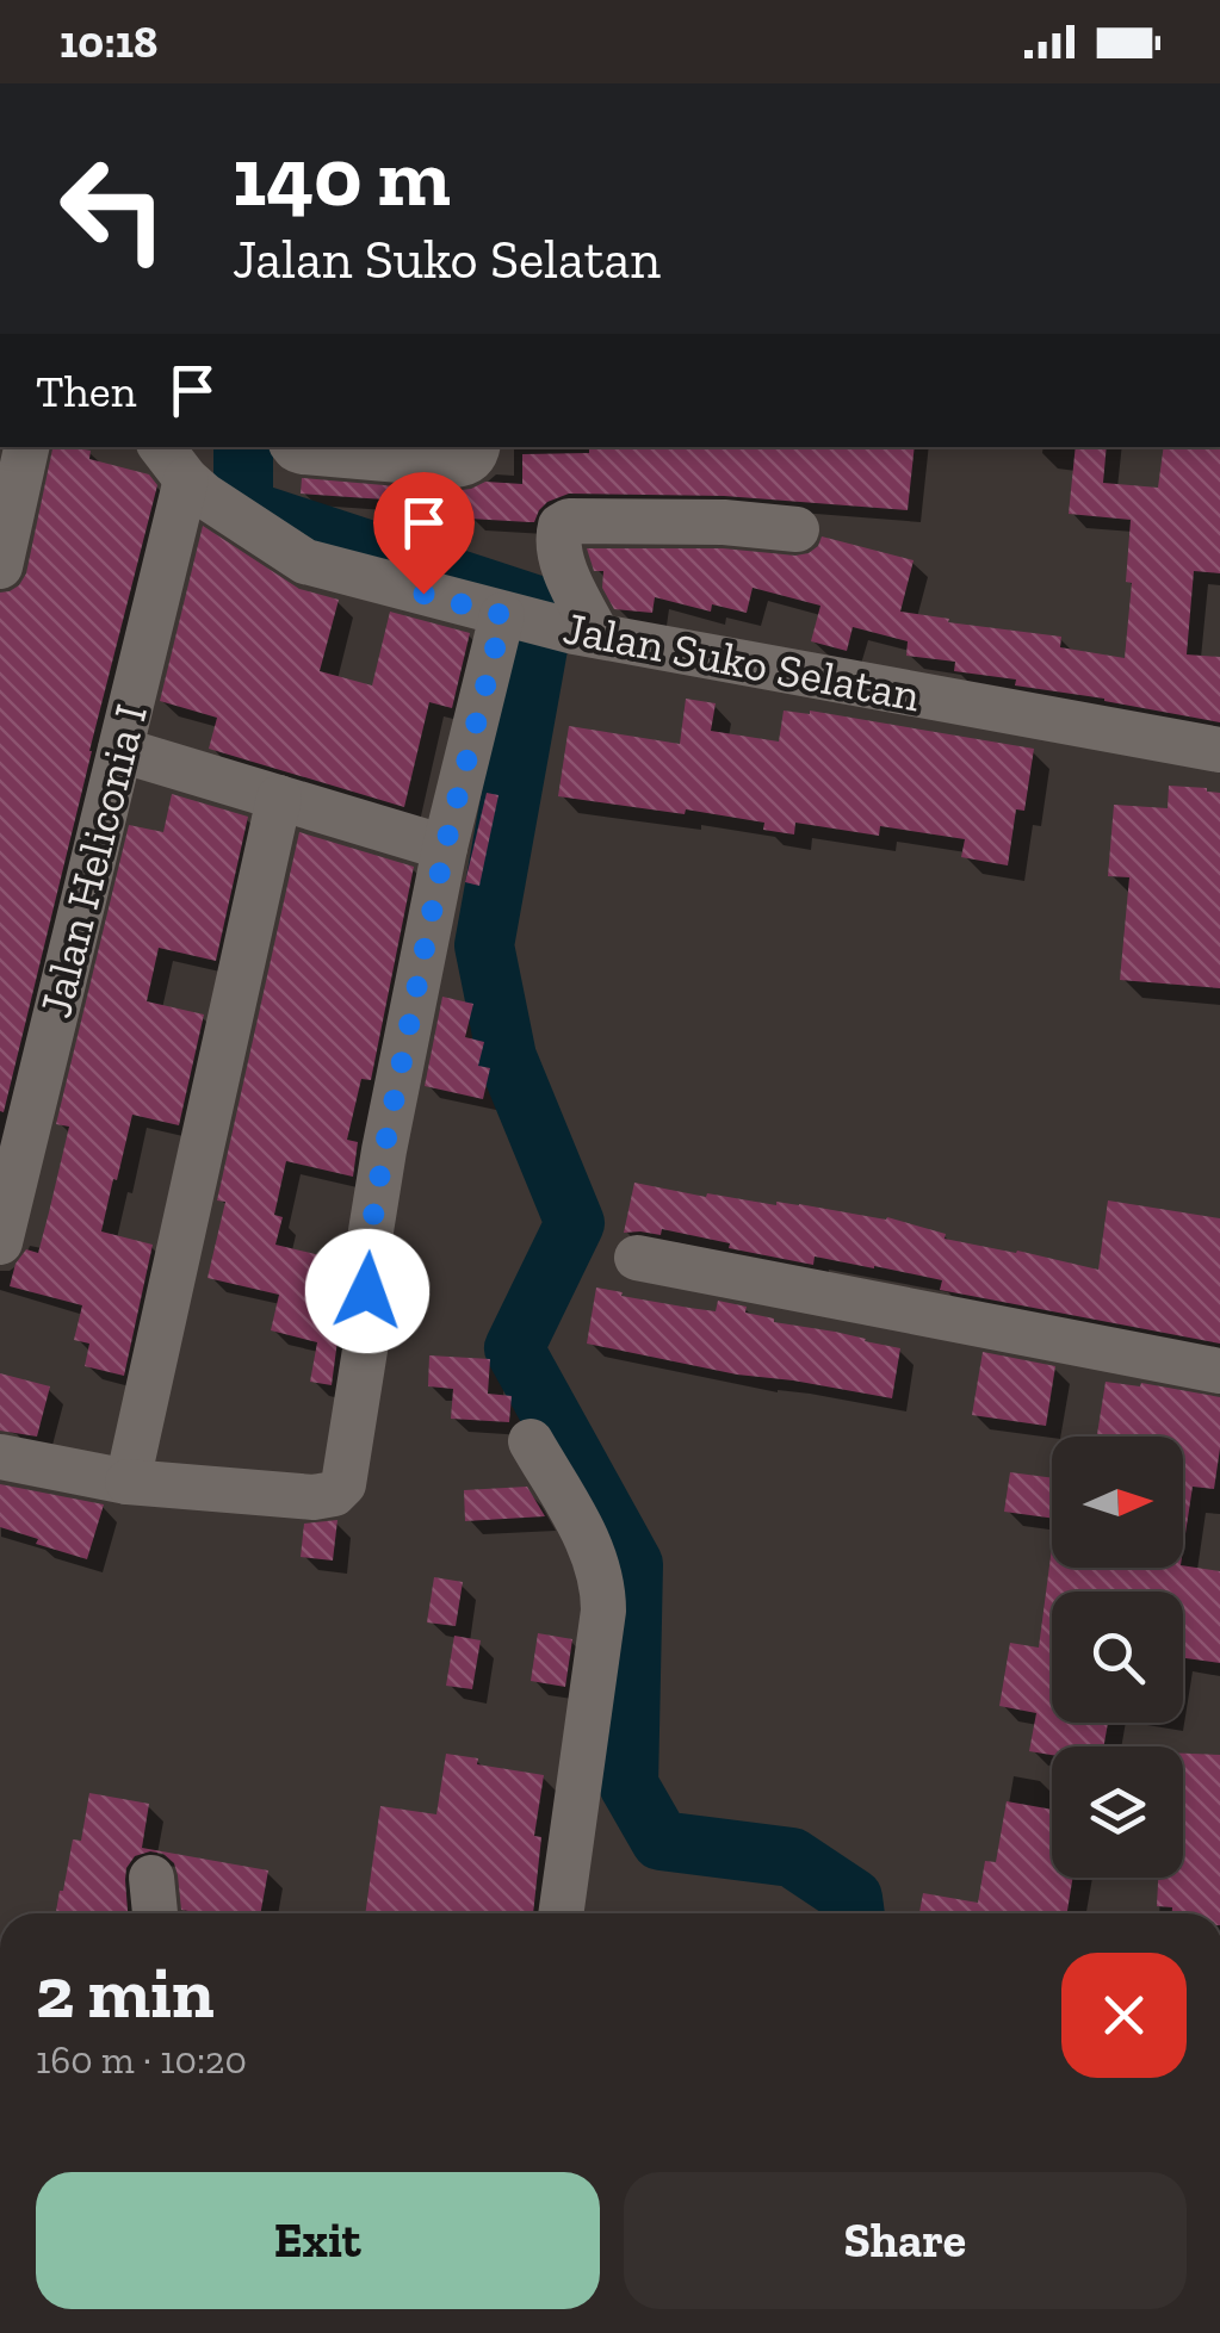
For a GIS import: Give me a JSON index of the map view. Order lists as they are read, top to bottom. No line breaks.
{"streets":{"street":["Jalan Suko Selatan","Jalan Heliconia I"]},"crossings":[["Jalan Suko Selatan","Jalan Heliconia I"]],"north":"right","page":{"status":"10:18","turn":["140 m","Jalan Suko Selatan"],"then":"Then","heading":["2 min","160 m · 10:20"],"buttons":["Exit","Share"]}}
